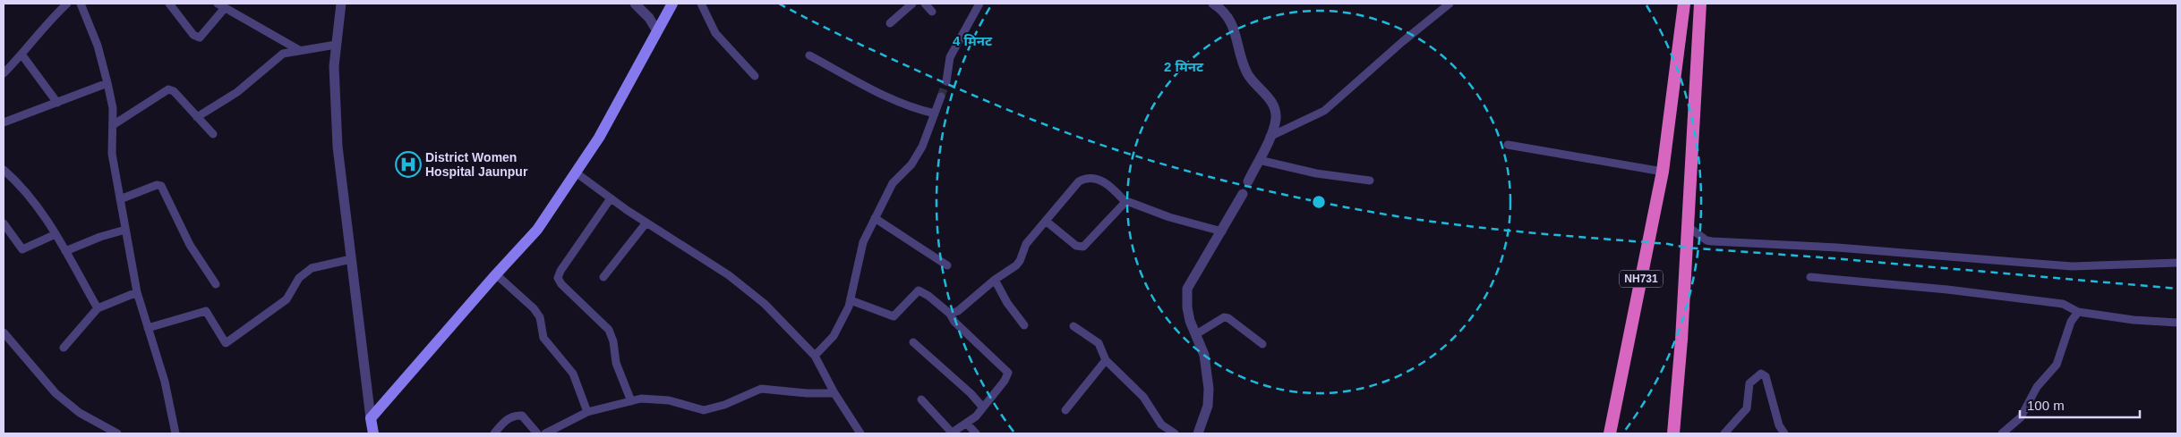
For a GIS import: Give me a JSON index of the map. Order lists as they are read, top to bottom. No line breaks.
{"streets":{"highway":["NH731"]},"places":{"hospital":["District Women Hospital Jaunpur"]},"scale_bar":"100 m","rings":["4 मिनट","2 मिनट"]}
